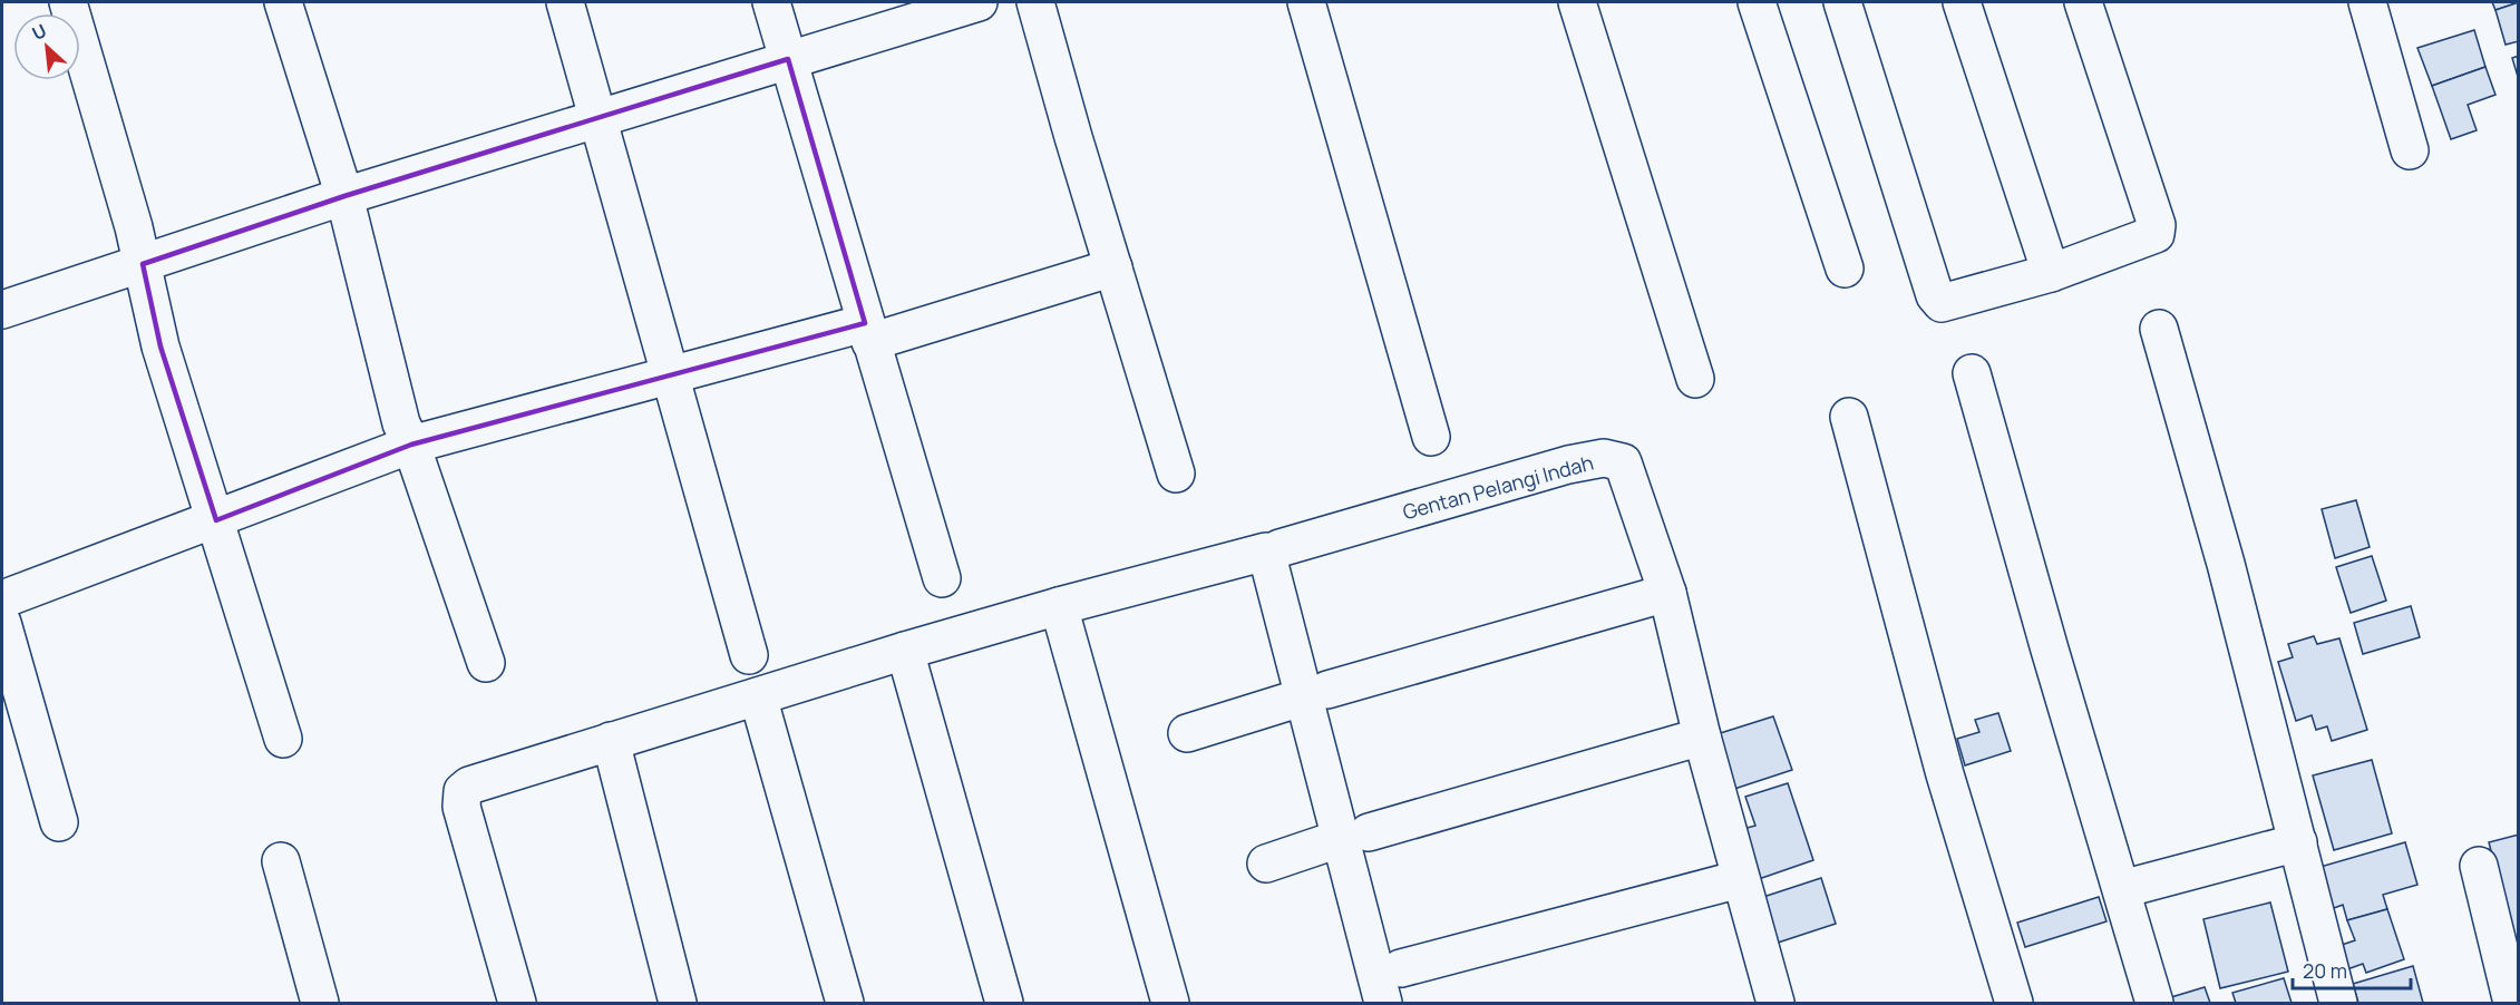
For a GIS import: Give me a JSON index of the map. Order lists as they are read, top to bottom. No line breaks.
{"streets":{"street":["Gentan Pelangi Indah"]},"scale_bar":"20 m","north":"top left"}
